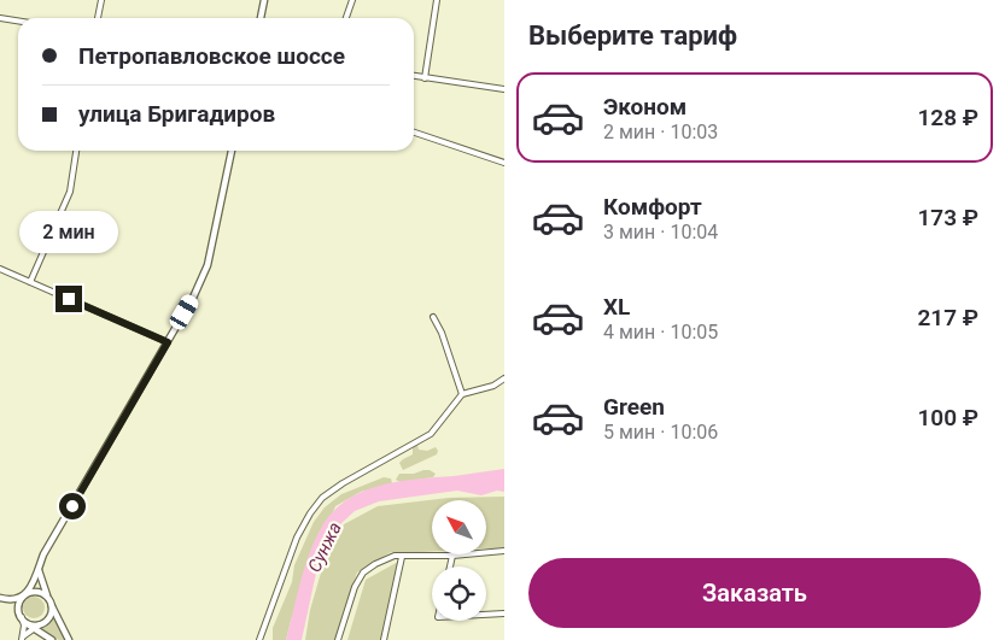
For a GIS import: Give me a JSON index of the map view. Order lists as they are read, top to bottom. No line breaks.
{"water":["Сунжа"],"north":"top left","page":{"heading":"Выберите тариф","banner":["Петропавловское шоссе","улица Бригадиров"],"list":[{"name":"Эконом","note":"2 мин · 10:03","value":"128 ₽"},{"name":"Комфорт","note":"3 мин · 10:04","value":"173 ₽"},{"name":"XL","note":"4 мин · 10:05","value":"217 ₽"},{"name":"Green","note":"5 мин · 10:06","value":"100 ₽"}],"bubble":"2 мин","buttons":"Заказать"}}
